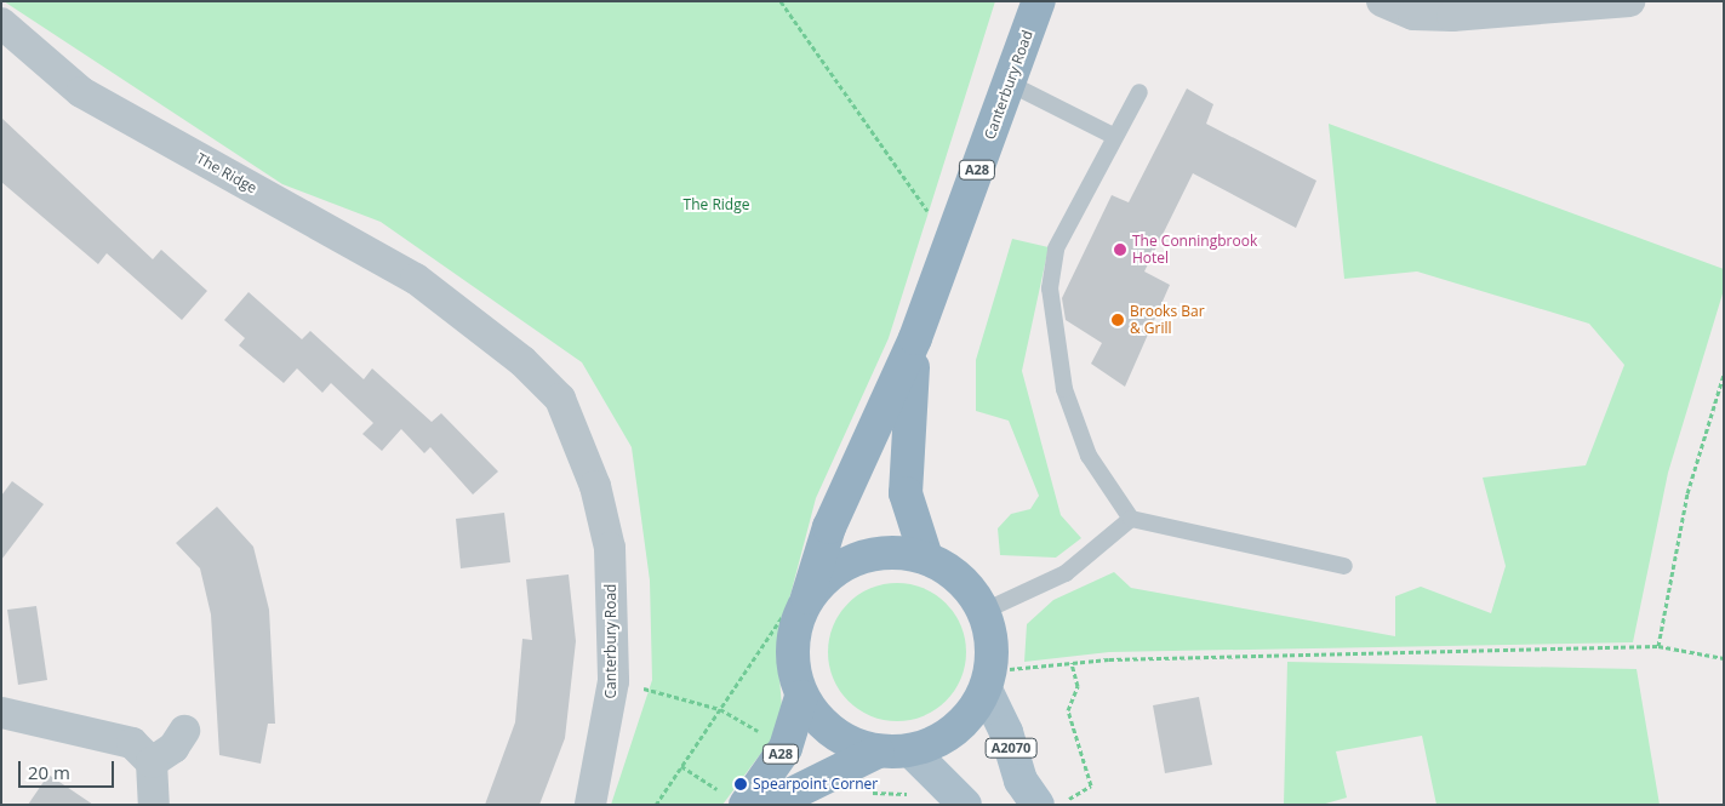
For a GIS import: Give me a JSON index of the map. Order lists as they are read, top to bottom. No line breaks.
{"streets":{"highway":["Canterbury Road","A28"],"main road":["A2070"],"street":["The Ridge"]},"crossings":[["Canterbury Road","A28"],["Canterbury Road","The Ridge"],["Canterbury Road","A2070"],["A28","A2070"]],"parks":["The Ridge"],"places":["The Conningbrook Hotel","Brooks Bar & Grill","Spearpoint Corner"],"scale_bar":"20 m"}
